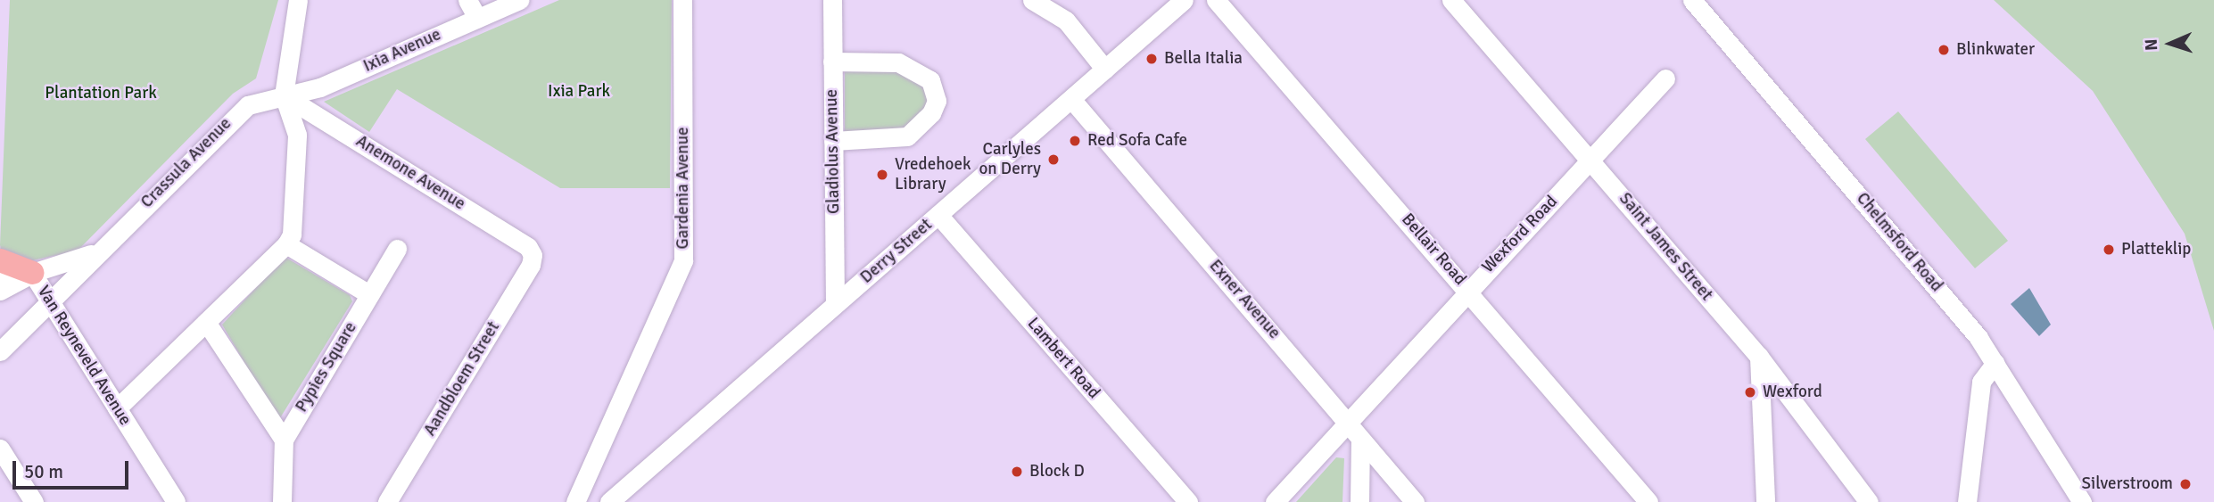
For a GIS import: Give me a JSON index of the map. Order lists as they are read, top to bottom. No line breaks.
{"streets":{"street":["Ixia Avenue","Gladiolus Avenue","Crassula Avenue","Anemone Avenue","Gardenia Avenue","Wexford Road","Chelmsford Road","Saint James Street","Bellair Road","Derry Street","Exner Avenue","Van Reyneveld Avenue","Lambert Road","Pypies Square","Aandbloem Street"]},"crossings":[["Ixia Avenue","Crassula Avenue"],["Ixia Avenue","Anemone Avenue"],["Gladiolus Avenue","Derry Street"],["Crassula Avenue","Anemone Avenue"],["Crassula Avenue","Van Reyneveld Avenue"],["Anemone Avenue","Aandbloem Street"],["Wexford Road","Saint James Street"],["Wexford Road","Bellair Road"],["Wexford Road","Exner Avenue"],["Derry Street","Exner Avenue"],["Derry Street","Lambert Road"]],"parks":["Ixia Park","Plantation Park"],"places":["Blinkwater","Bella Italia","Red Sofa Cafe","Carlyles on Derry","Vredehoek Library","Platteklip","Wexford","Block D","Silverstroom"],"scale_bar":"50 m","north":"left"}
